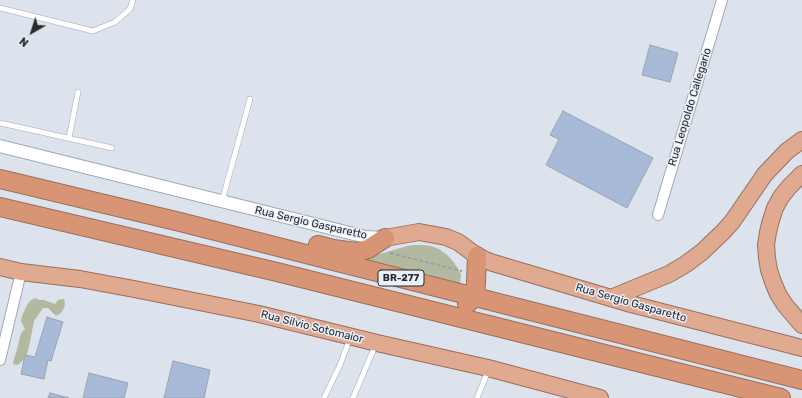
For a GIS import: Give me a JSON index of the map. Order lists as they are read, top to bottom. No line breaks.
{"streets":{"highway":["Rua Sergio Gasparetto","BR-277","Rua Silvio Sotomaior"],"street":["Rua Leopoldo Callegario"]},"north":"bottom left"}
